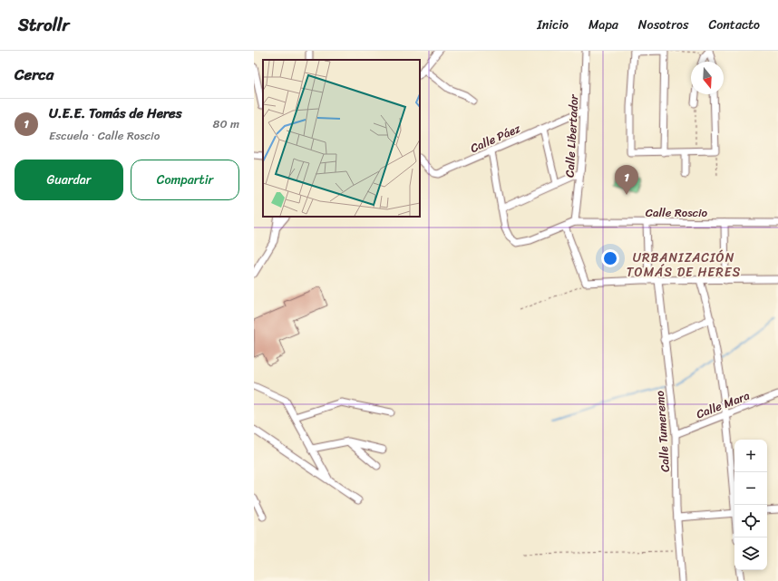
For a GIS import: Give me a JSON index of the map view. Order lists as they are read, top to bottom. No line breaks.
{"streets":{"street":["Calle Libertador","Calle Páez","Calle Roscio","Calle Mara","Calle Tumeremo"]},"crossings":[["Calle Libertador","Calle Páez"],["Calle Libertador","Calle Roscio"],["Calle Mara","Calle Tumeremo"]],"districts":["URBANIZACIÓN TOMÁS DE HERES"],"north":"bottom","page":{"header":"Strollr","nav":["Inicio","Mapa","Nosotros","Contacto"],"heading":"Cerca","list":[{"mark":"1","name":"U.E.E. Tomás de Heres","note":"Escuela · Calle Roscio","value":"80 m"}],"buttons":["Guardar","Compartir"],"pins":"1","map_buttons":["+","−"]}}
